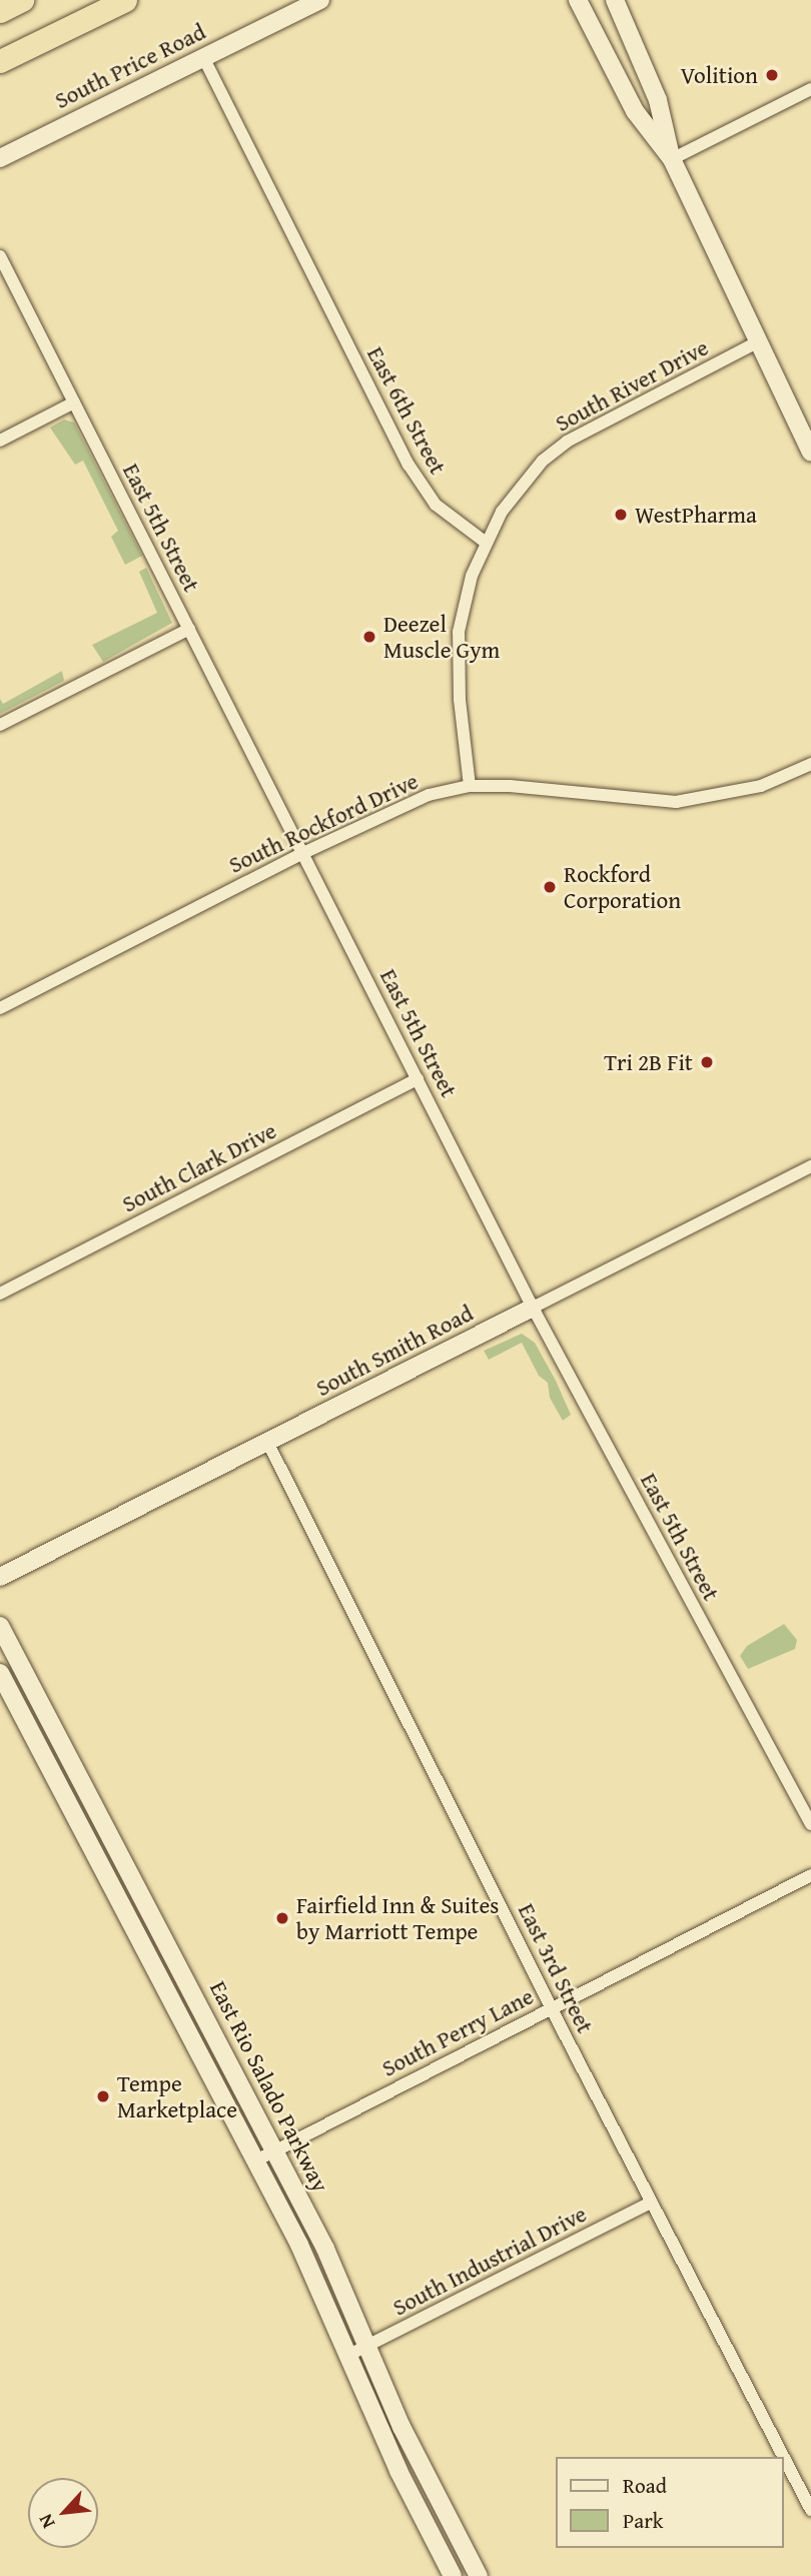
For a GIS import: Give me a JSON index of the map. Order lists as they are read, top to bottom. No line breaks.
{"streets":{"main road":["South Price Road","South Smith Road","East Rio Salado Parkway"],"street":["South River Drive","East 6th Street","East 5th Street","South Rockford Drive","South Clark Drive","East 3rd Street","South Perry Lane","South Industrial Drive"]},"crossings":[["South Price Road","East 6th Street"],["South River Drive","East 6th Street"],["East 5th Street","South Rockford Drive"],["East 5th Street","South Clark Drive"],["East 5th Street","South Smith Road"],["South Smith Road","East 3rd Street"],["East 3rd Street","South Perry Lane"],["East 3rd Street","South Industrial Drive"],["South Perry Lane","East Rio Salado Parkway"],["East Rio Salado Parkway","South Industrial Drive"]],"places":["Volition","WestPharma","Deezel Muscle Gym","Rockford Corporation","Tri 2B Fit","Fairfield Inn & Suites by Marriott Tempe","Tempe Marketplace"],"legend":["Road","Park"],"north":"bottom left"}
